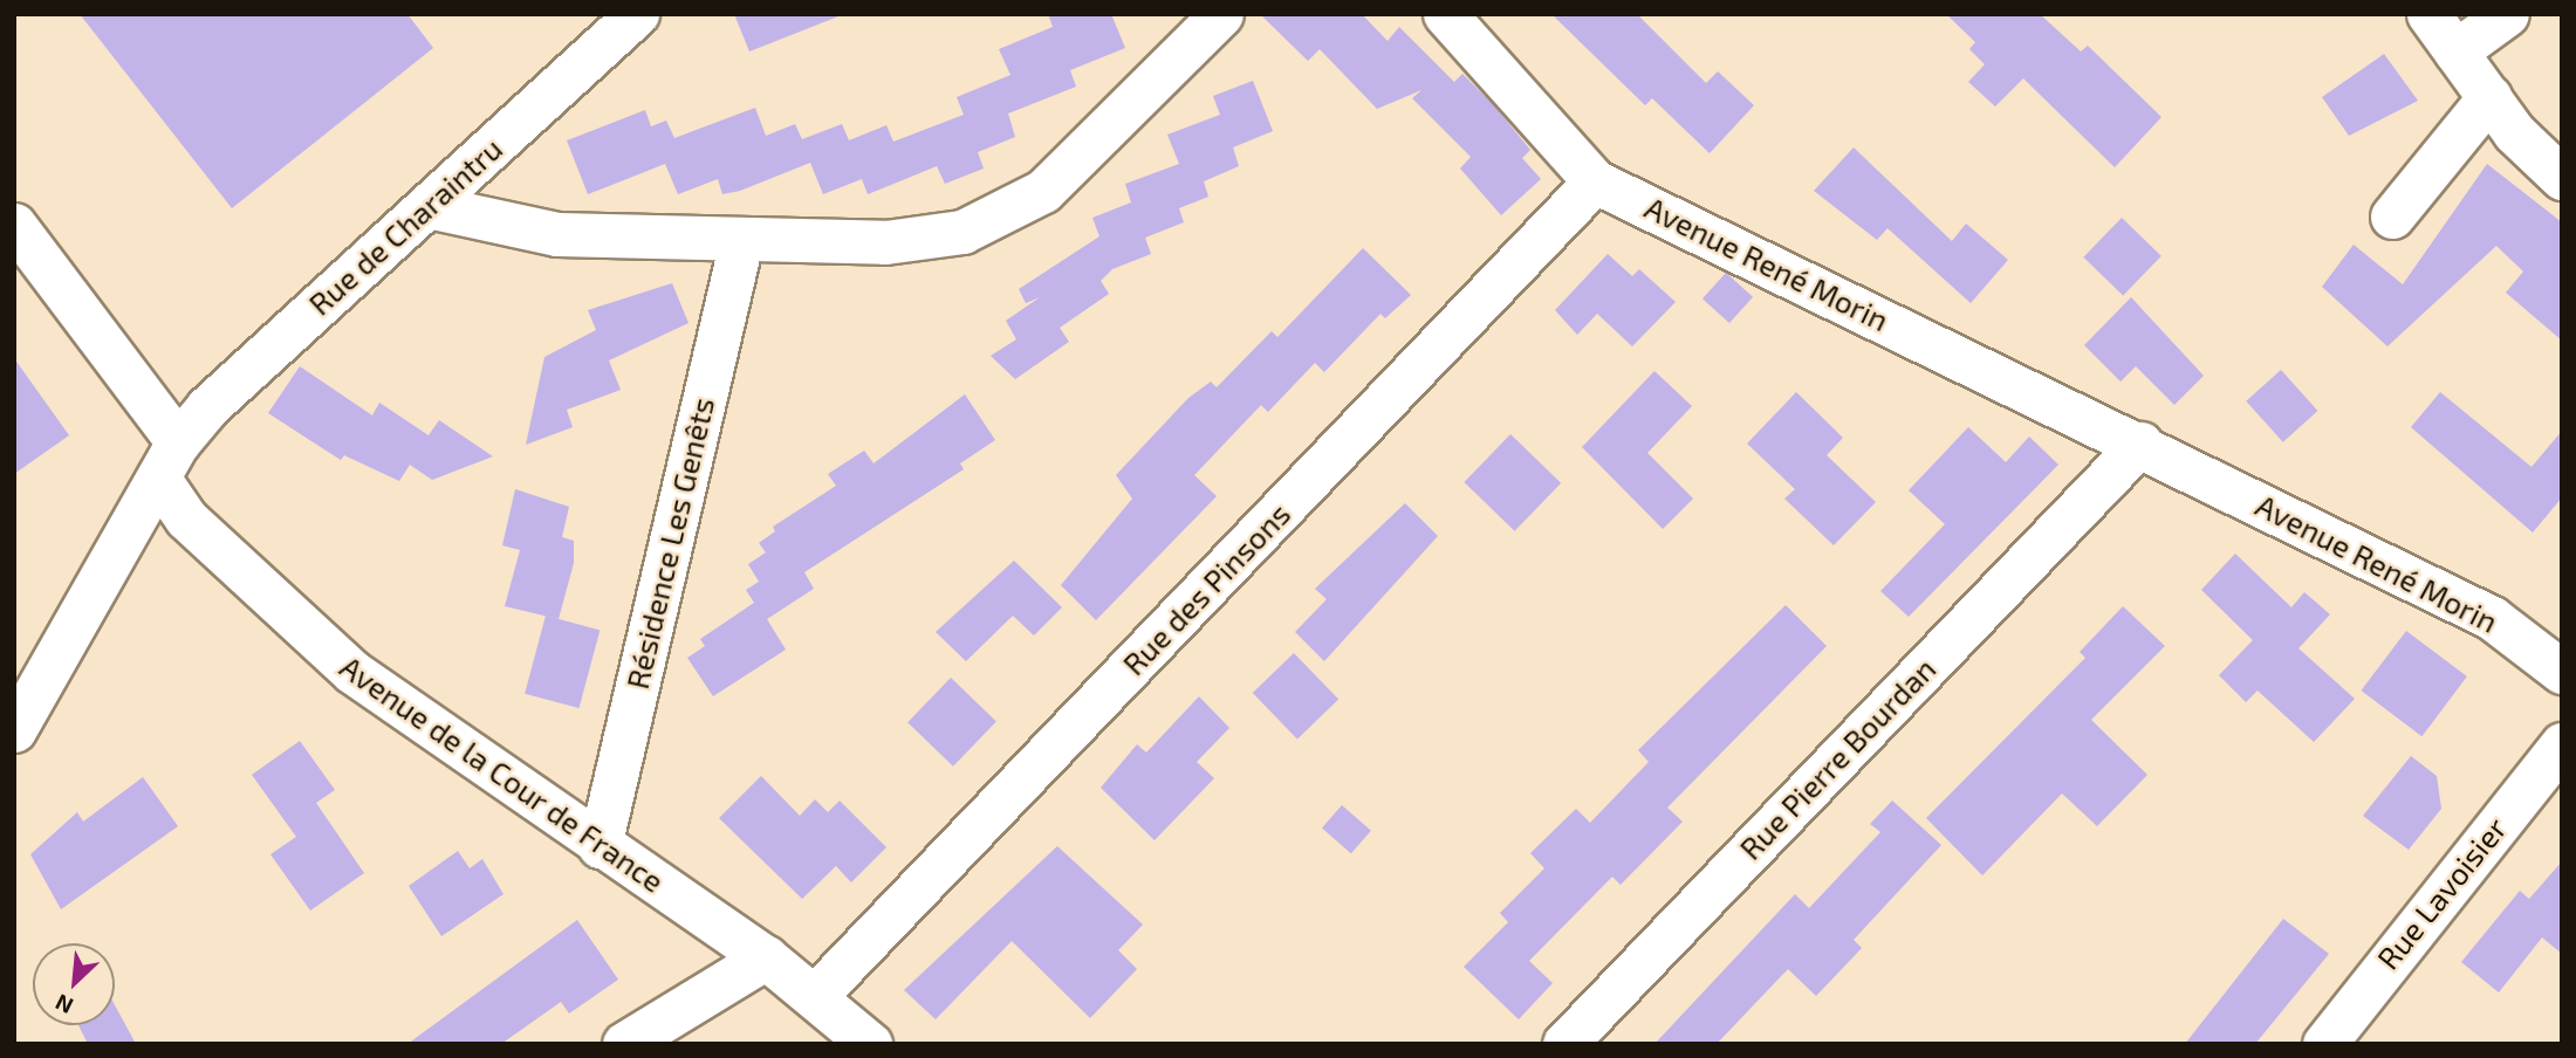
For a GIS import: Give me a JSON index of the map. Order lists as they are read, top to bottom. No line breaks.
{"streets":{"street":["Rue de Charaintru","Avenue René Morin","Résidence Les Genêts","Rue des Pinsons","Rue Pierre Bourdan","Avenue de la Cour de France","Rue Lavoisier"]},"crossings":[["Rue de Charaintru","Avenue de la Cour de France"],["Avenue René Morin","Rue des Pinsons"],["Avenue René Morin","Rue Pierre Bourdan"],["Résidence Les Genêts","Avenue de la Cour de France"],["Rue des Pinsons","Avenue de la Cour de France"]],"north":"bottom left"}
